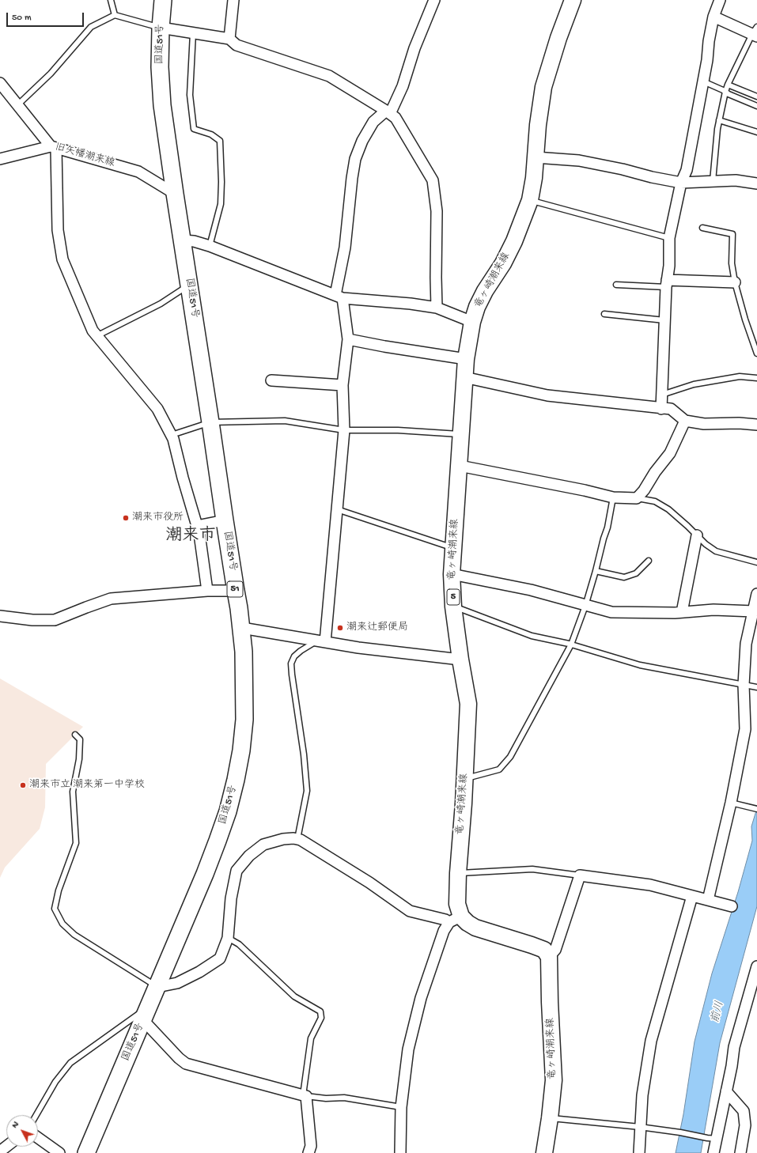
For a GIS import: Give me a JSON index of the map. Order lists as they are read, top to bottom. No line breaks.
{"streets":{"highway":["国道51号","51"],"main road":["竜ヶ崎潮来線","5"],"street":["旧矢幡潮来線"]},"crossings":[["国道51号","旧矢幡潮来線"]],"districts":["潮来市"],"water":["前川"],"places":["潮来市役所","潮来辻郵便局","潮来市立 潮来第一中学校"],"scale_bar":"50 m","north":"top left"}
